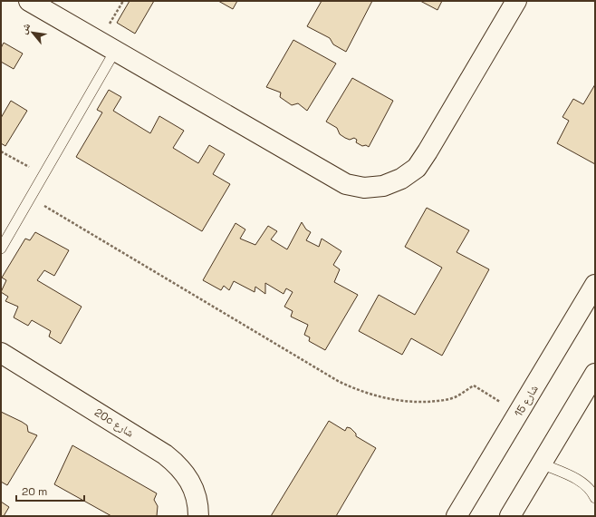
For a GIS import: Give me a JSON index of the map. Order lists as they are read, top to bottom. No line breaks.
{"streets":{"street":["شارع 15","20c شارع"]},"scale_bar":"20 m","north":"top left"}
